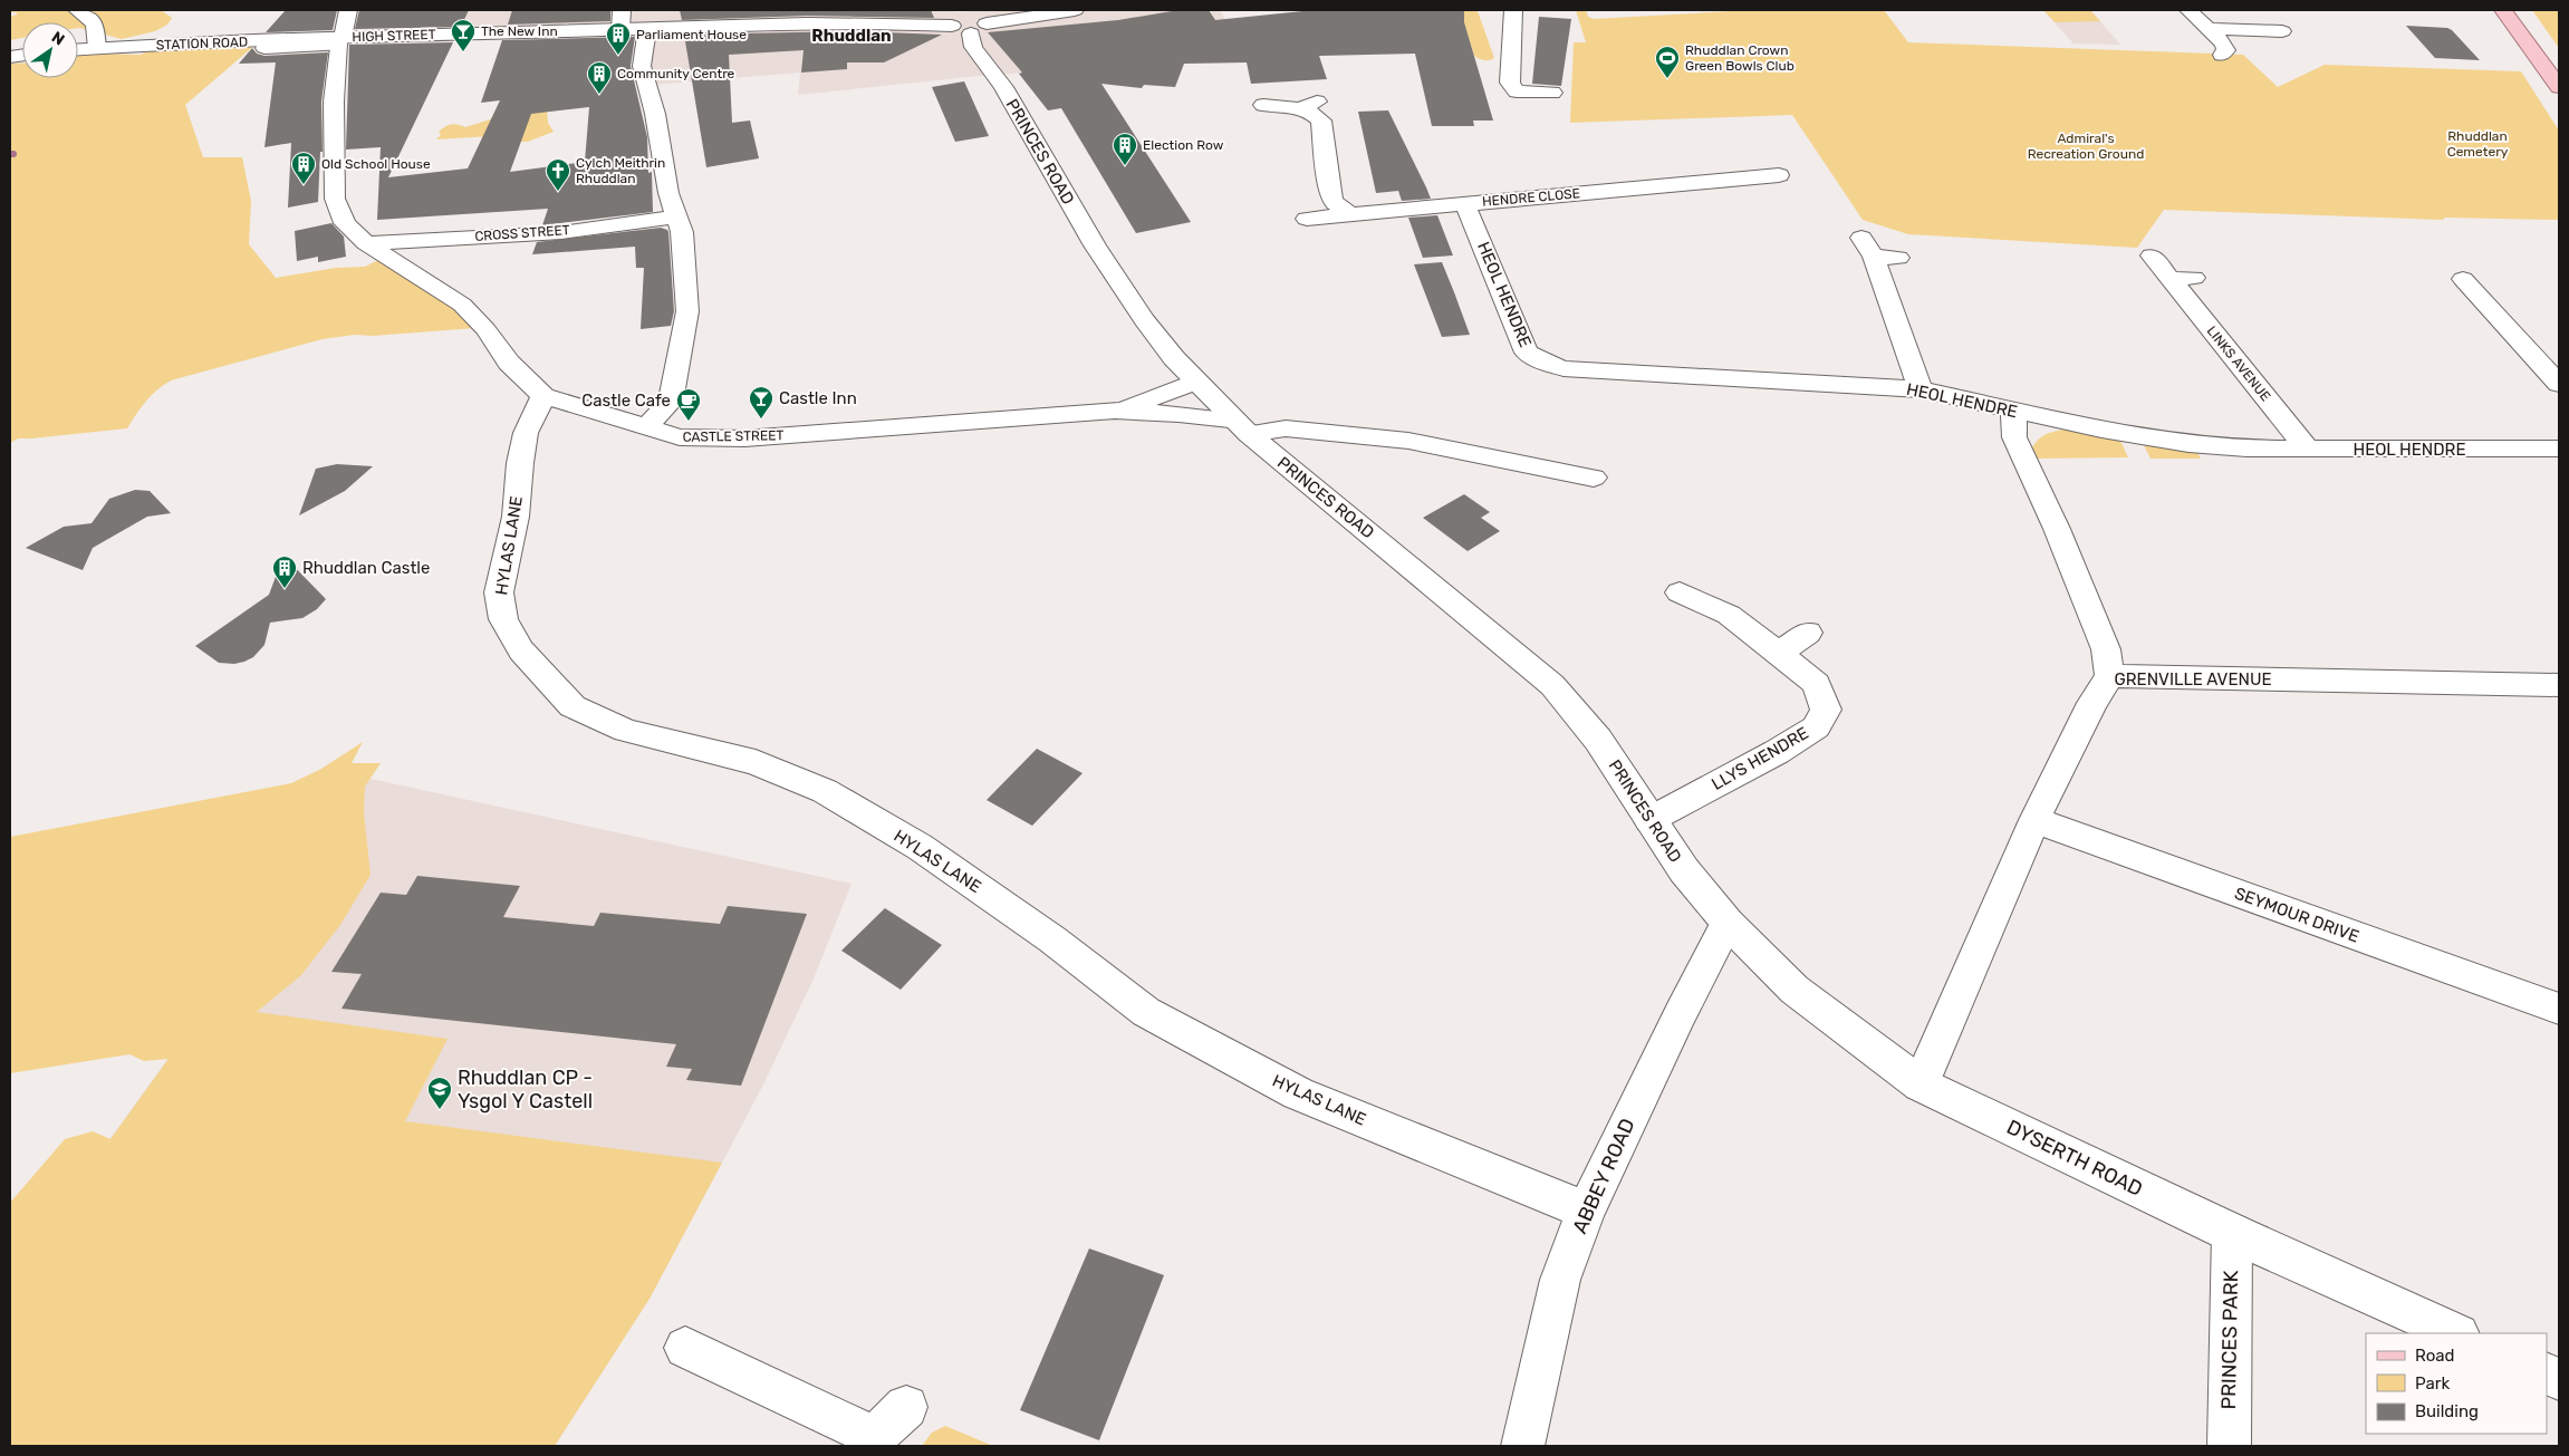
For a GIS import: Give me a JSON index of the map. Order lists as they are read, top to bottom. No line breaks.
{"streets":{"street":["HIGH STREET","STATION ROAD","PRINCES ROAD","HENDRE CLOSE","CROSS STREET","HEOL HENDRE","LINKS AVENUE","CASTLE STREET","HYLAS LANE","GRENVILLE AVENUE","LLYS HENDRE","SEYMOUR DRIVE","DYSERTH ROAD","ABBEY ROAD","PRINCES PARK"]},"crossings":[["HIGH STREET","STATION ROAD"],["HIGH STREET","PRINCES ROAD"],["HIGH STREET","CASTLE STREET"],["STATION ROAD","CASTLE STREET"],["PRINCES ROAD","CASTLE STREET"],["PRINCES ROAD","LLYS HENDRE"],["PRINCES ROAD","DYSERTH ROAD"],["PRINCES ROAD","ABBEY ROAD"],["HENDRE CLOSE","HEOL HENDRE"],["CROSS STREET","CASTLE STREET"],["HEOL HENDRE","LINKS AVENUE"],["CASTLE STREET","HYLAS LANE"],["HYLAS LANE","ABBEY ROAD"],["GRENVILLE AVENUE","SEYMOUR DRIVE"],["GRENVILLE AVENUE","DYSERTH ROAD"],["DYSERTH ROAD","ABBEY ROAD"],["DYSERTH ROAD","PRINCES PARK"]],"districts":["Rhuddlan"],"parks":["Rhuddlan Cemetery","Admiral's Recreation Ground"],"places":{"bar":["The New Inn","Castle Inn"],"building":["Parliament House","Community Centre","Election Row","Old School House","Rhuddlan Castle"],"sports":["Rhuddlan Crown Green Bowls Club"],"church":["Cylch Meithrin Rhuddlan"],"cafe":["Castle Cafe"],"school or university":["Rhuddlan CP - Ysgol Y Castell"]},"legend":["Road","Park","Building"],"north":"top right"}
